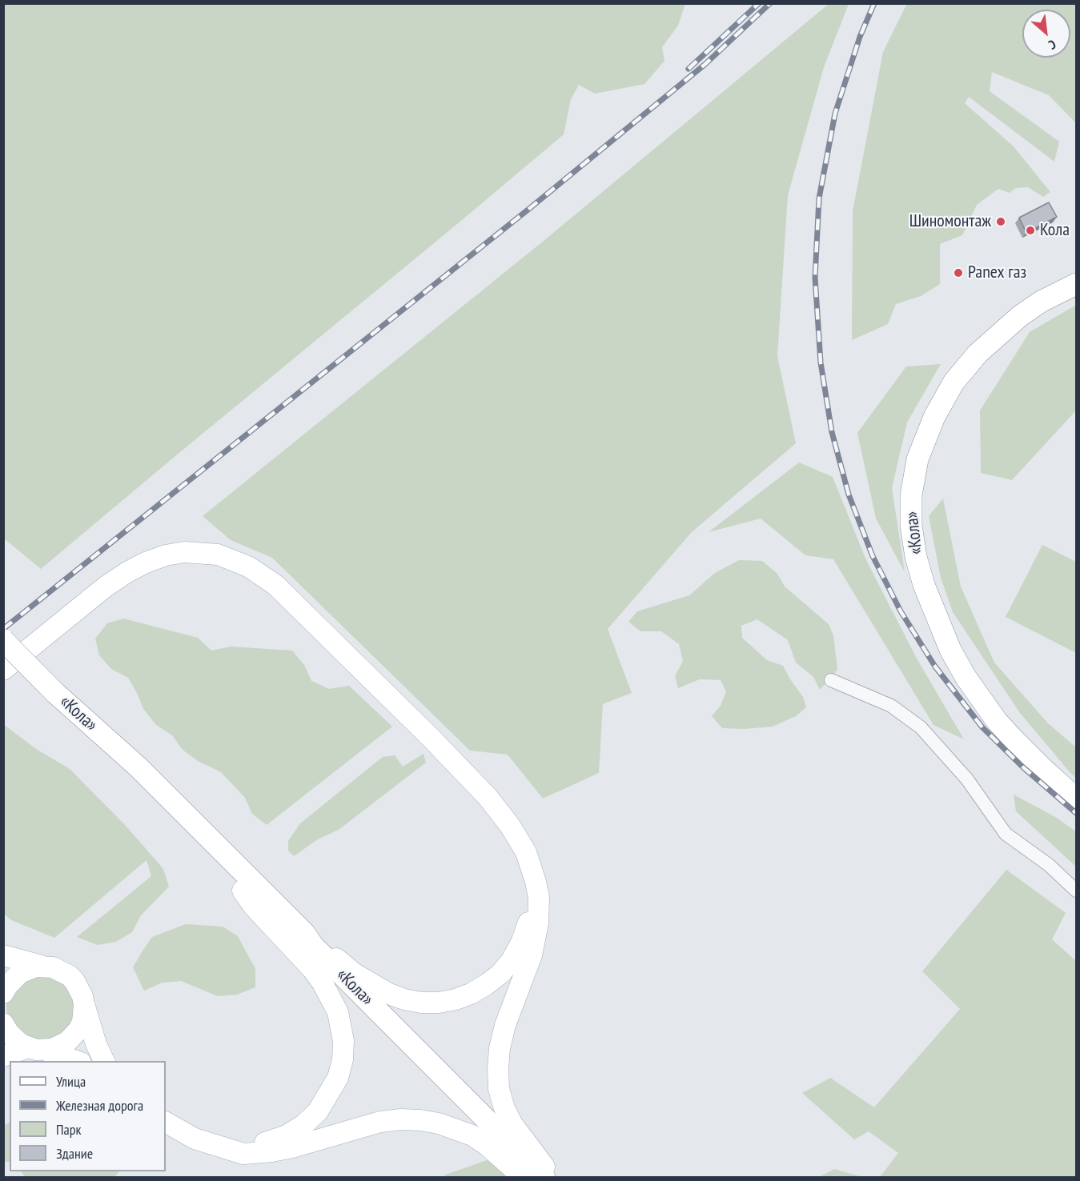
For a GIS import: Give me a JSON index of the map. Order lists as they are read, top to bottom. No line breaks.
{"streets":{"highway":["«Кола»"]},"places":["Шиномонтаж","Кола","Panex газ"],"legend":["Улица","Железная дорога","Парк","Здание"],"north":"bottom right"}
